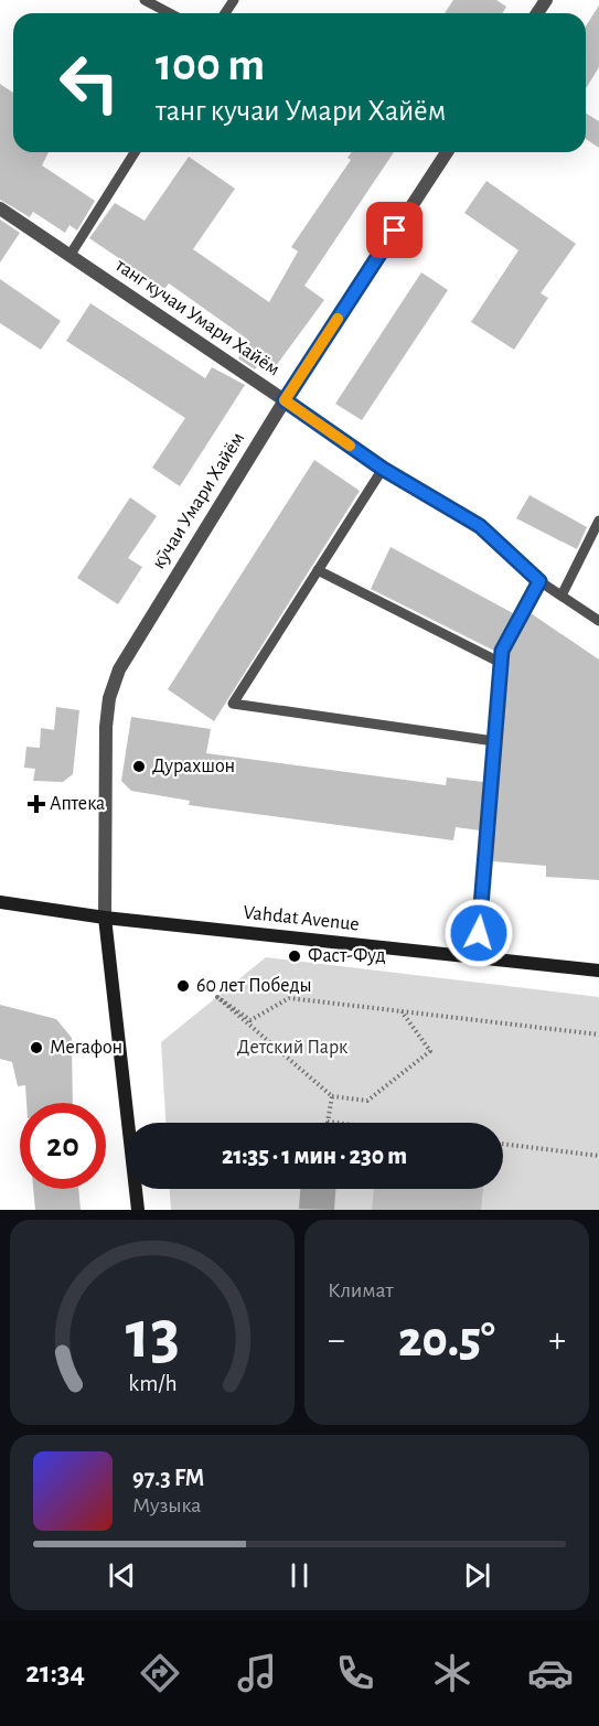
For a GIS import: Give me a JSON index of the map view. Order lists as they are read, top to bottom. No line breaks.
{"streets":{"main road":["Vahdat Avenue"],"street":["танг кучаи Умари Хайём","кӯчаи Умари Хайём"]},"crossings":[["танг кучаи Умари Хайём","кӯчаи Умари Хайём"],["кӯчаи Умари Хайём","Vahdat Avenue"]],"parks":["Детский Парк"],"places":{"other":["Дурахшон","Фаст-Фуд","60 лет Победы","Мегафон"],"health":["Аптека"]},"page":{"turn":["100 m","танг кучаи Умари Хайём"],"limit":"20","trip":"21:35 · 1 мин · 230 m","tile":"Климат","heat":["−","20.5°","+"],"song":["97.3 FM","Музыка"],"tabs":"21:34","gauge":["13","km/h"]}}
